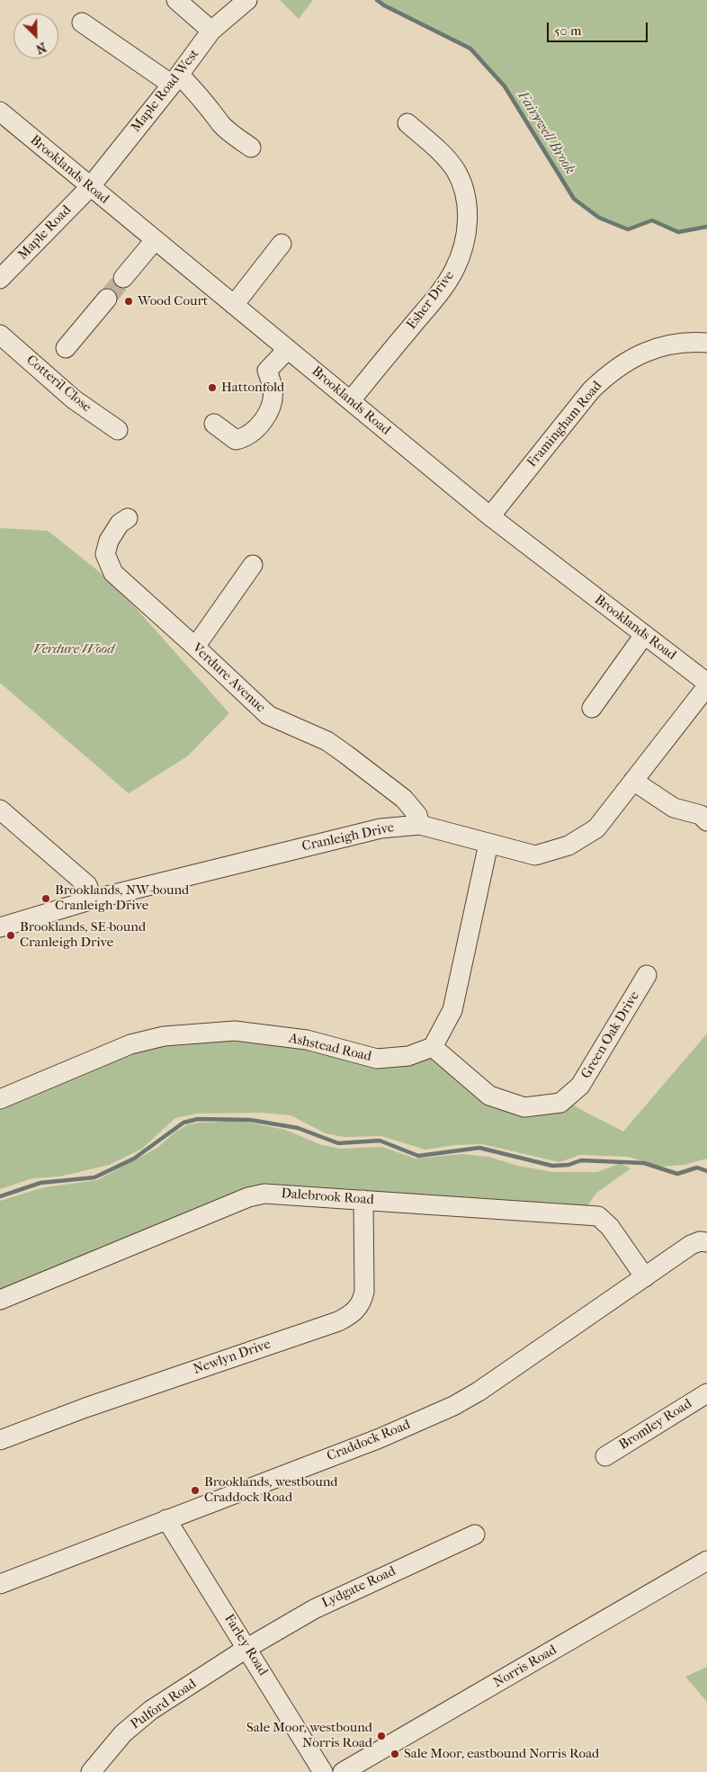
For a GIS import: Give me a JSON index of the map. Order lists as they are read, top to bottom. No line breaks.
{"streets":{"street":["Maple Road West","Brooklands Road","Maple Road","Esher Drive","Cotteril Close","Framingham Road","Verdure Avenue","Cranleigh Drive","Green Oak Drive","Ashstead Road","Dalebrook Road","Newlyn Drive","Bromley Road","Craddock Road","Lydgate Road","Farley Road","Norris Road","Pulford Road"]},"crossings":[["Maple Road West","Brooklands Road"],["Maple Road West","Maple Road"],["Brooklands Road","Maple Road"],["Brooklands Road","Esher Drive"],["Brooklands Road","Framingham Road"],["Verdure Avenue","Cranleigh Drive"],["Green Oak Drive","Ashstead Road"],["Dalebrook Road","Newlyn Drive"],["Dalebrook Road","Craddock Road"],["Craddock Road","Farley Road"],["Lydgate Road","Farley Road"],["Lydgate Road","Pulford Road"],["Farley Road","Pulford Road"]],"water":["Fairywell Brook"],"parks":["Verdure Wood"],"places":["Wood Court","Hattonfold","Brooklands, NW-bound Cranleigh Drive","Brooklands, SE-bound Cranleigh Drive","Brooklands, westbound Craddock Road","Sale Moor, westbound Norris Road","Sale Moor, eastbound Norris Road"],"scale_bar":"50 m","north":"bottom right"}
